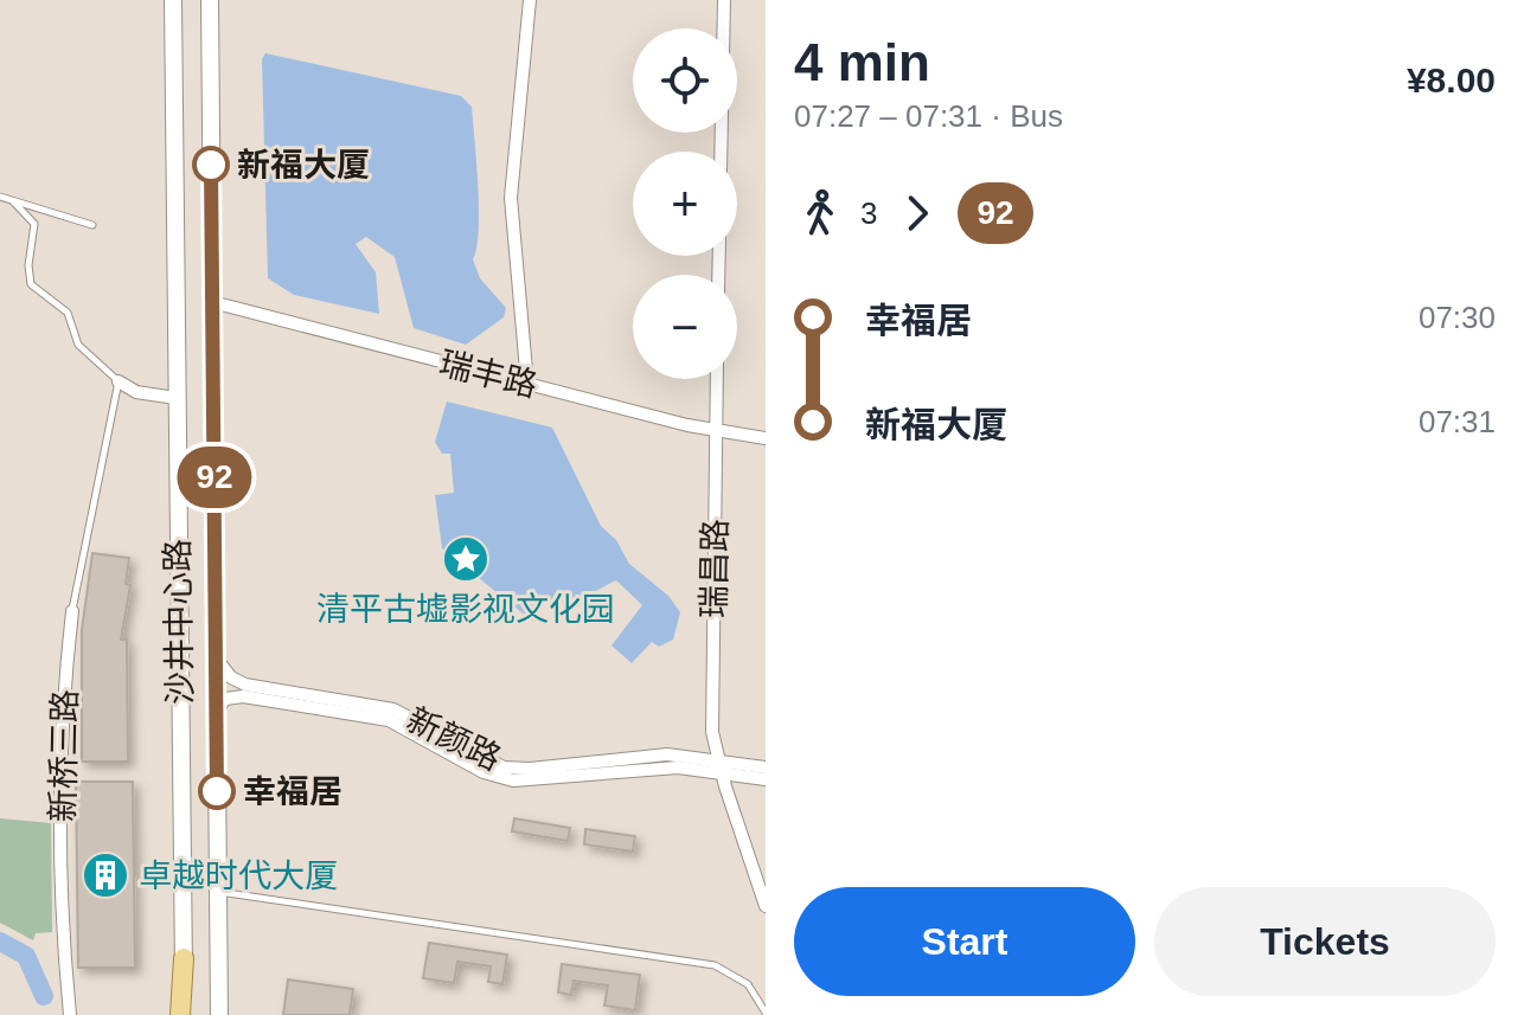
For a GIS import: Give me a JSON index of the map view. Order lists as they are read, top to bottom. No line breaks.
{"streets":{"street":["瑞丰路","瑞昌路","沙井中心路","新颜路","新桥三路"]},"crossings":[["瑞丰路","瑞昌路"],["瑞丰路","沙井中心路"],["瑞昌路","新颜路"],["沙井中心路","新颜路"]],"places":{"other":["新福大厦","幸福居"],"place":["清平古墟影视文化园"],"building":["卓越时代大厦"]},"lines":["bus line 92"],"page":{"on_map":"92","heading":["4 min","07:27 – 07:31 · Bus","¥8.00"],"map_buttons":["+","−"],"legs":["3","92"],"list":[{"name":"幸福居","value":"07:30"},{"name":"新福大厦","value":"07:31"}],"buttons":["Start","Tickets"]}}
